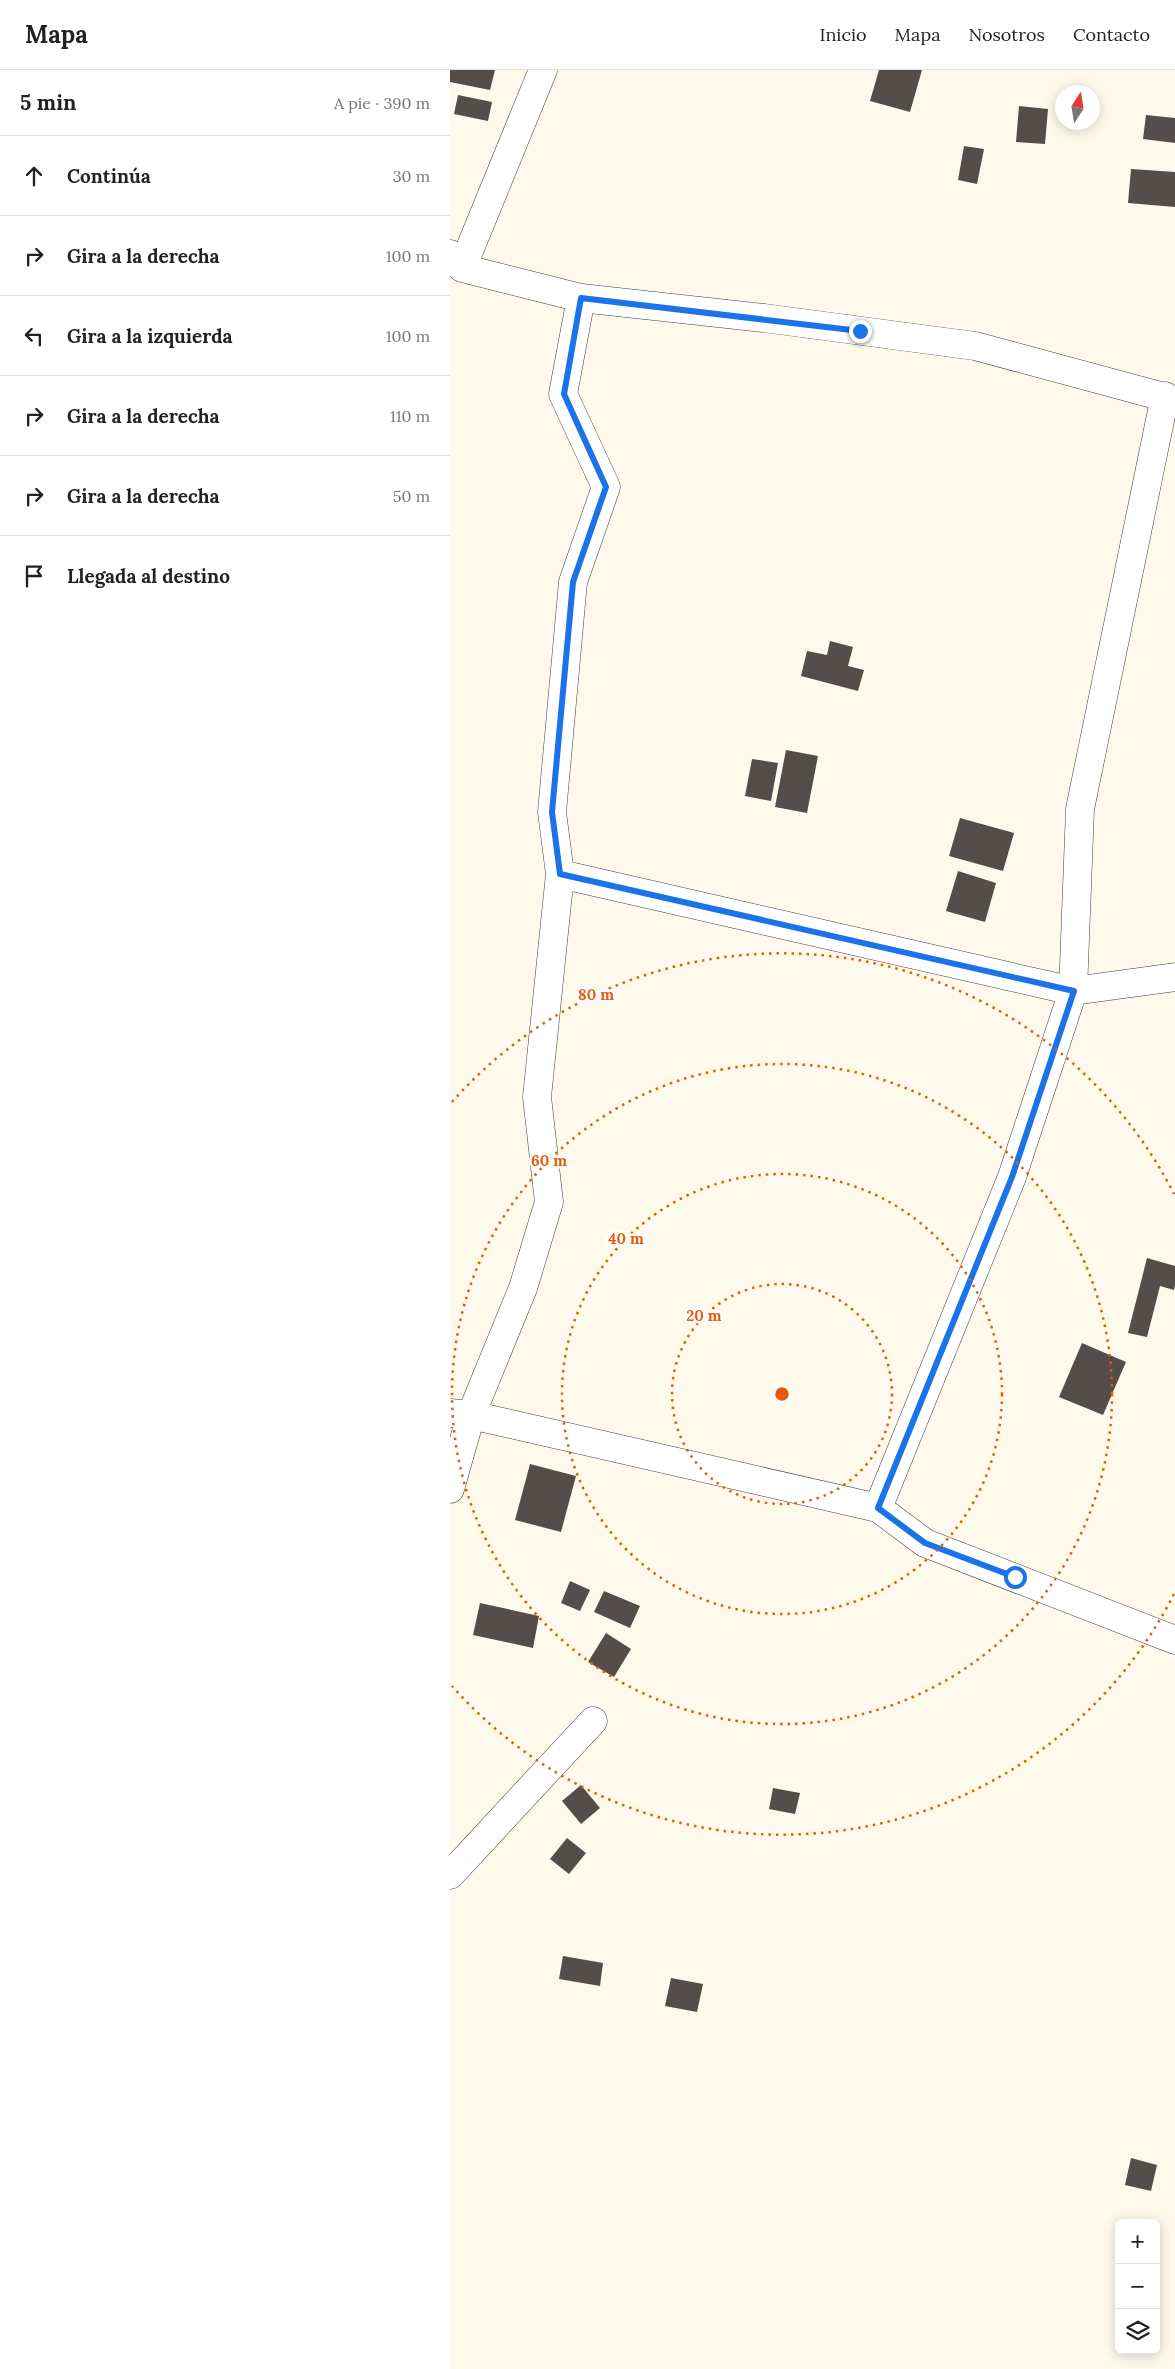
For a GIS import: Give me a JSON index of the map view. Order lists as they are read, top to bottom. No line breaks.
{"north":"top","page":{"header":"Mapa","nav":["Inicio","Mapa","Nosotros","Contacto"],"heading":["5 min","A pie · 390 m"],"list":[["Continúa","30 m"],["Gira a la derecha","100 m"],["Gira a la izquierda","100 m"],["Gira a la derecha","110 m"],["Gira a la derecha","50 m"],"Llegada al destino"],"map_buttons":["+","−"]},"rings":["80 m","60 m","40 m","20 m"]}
